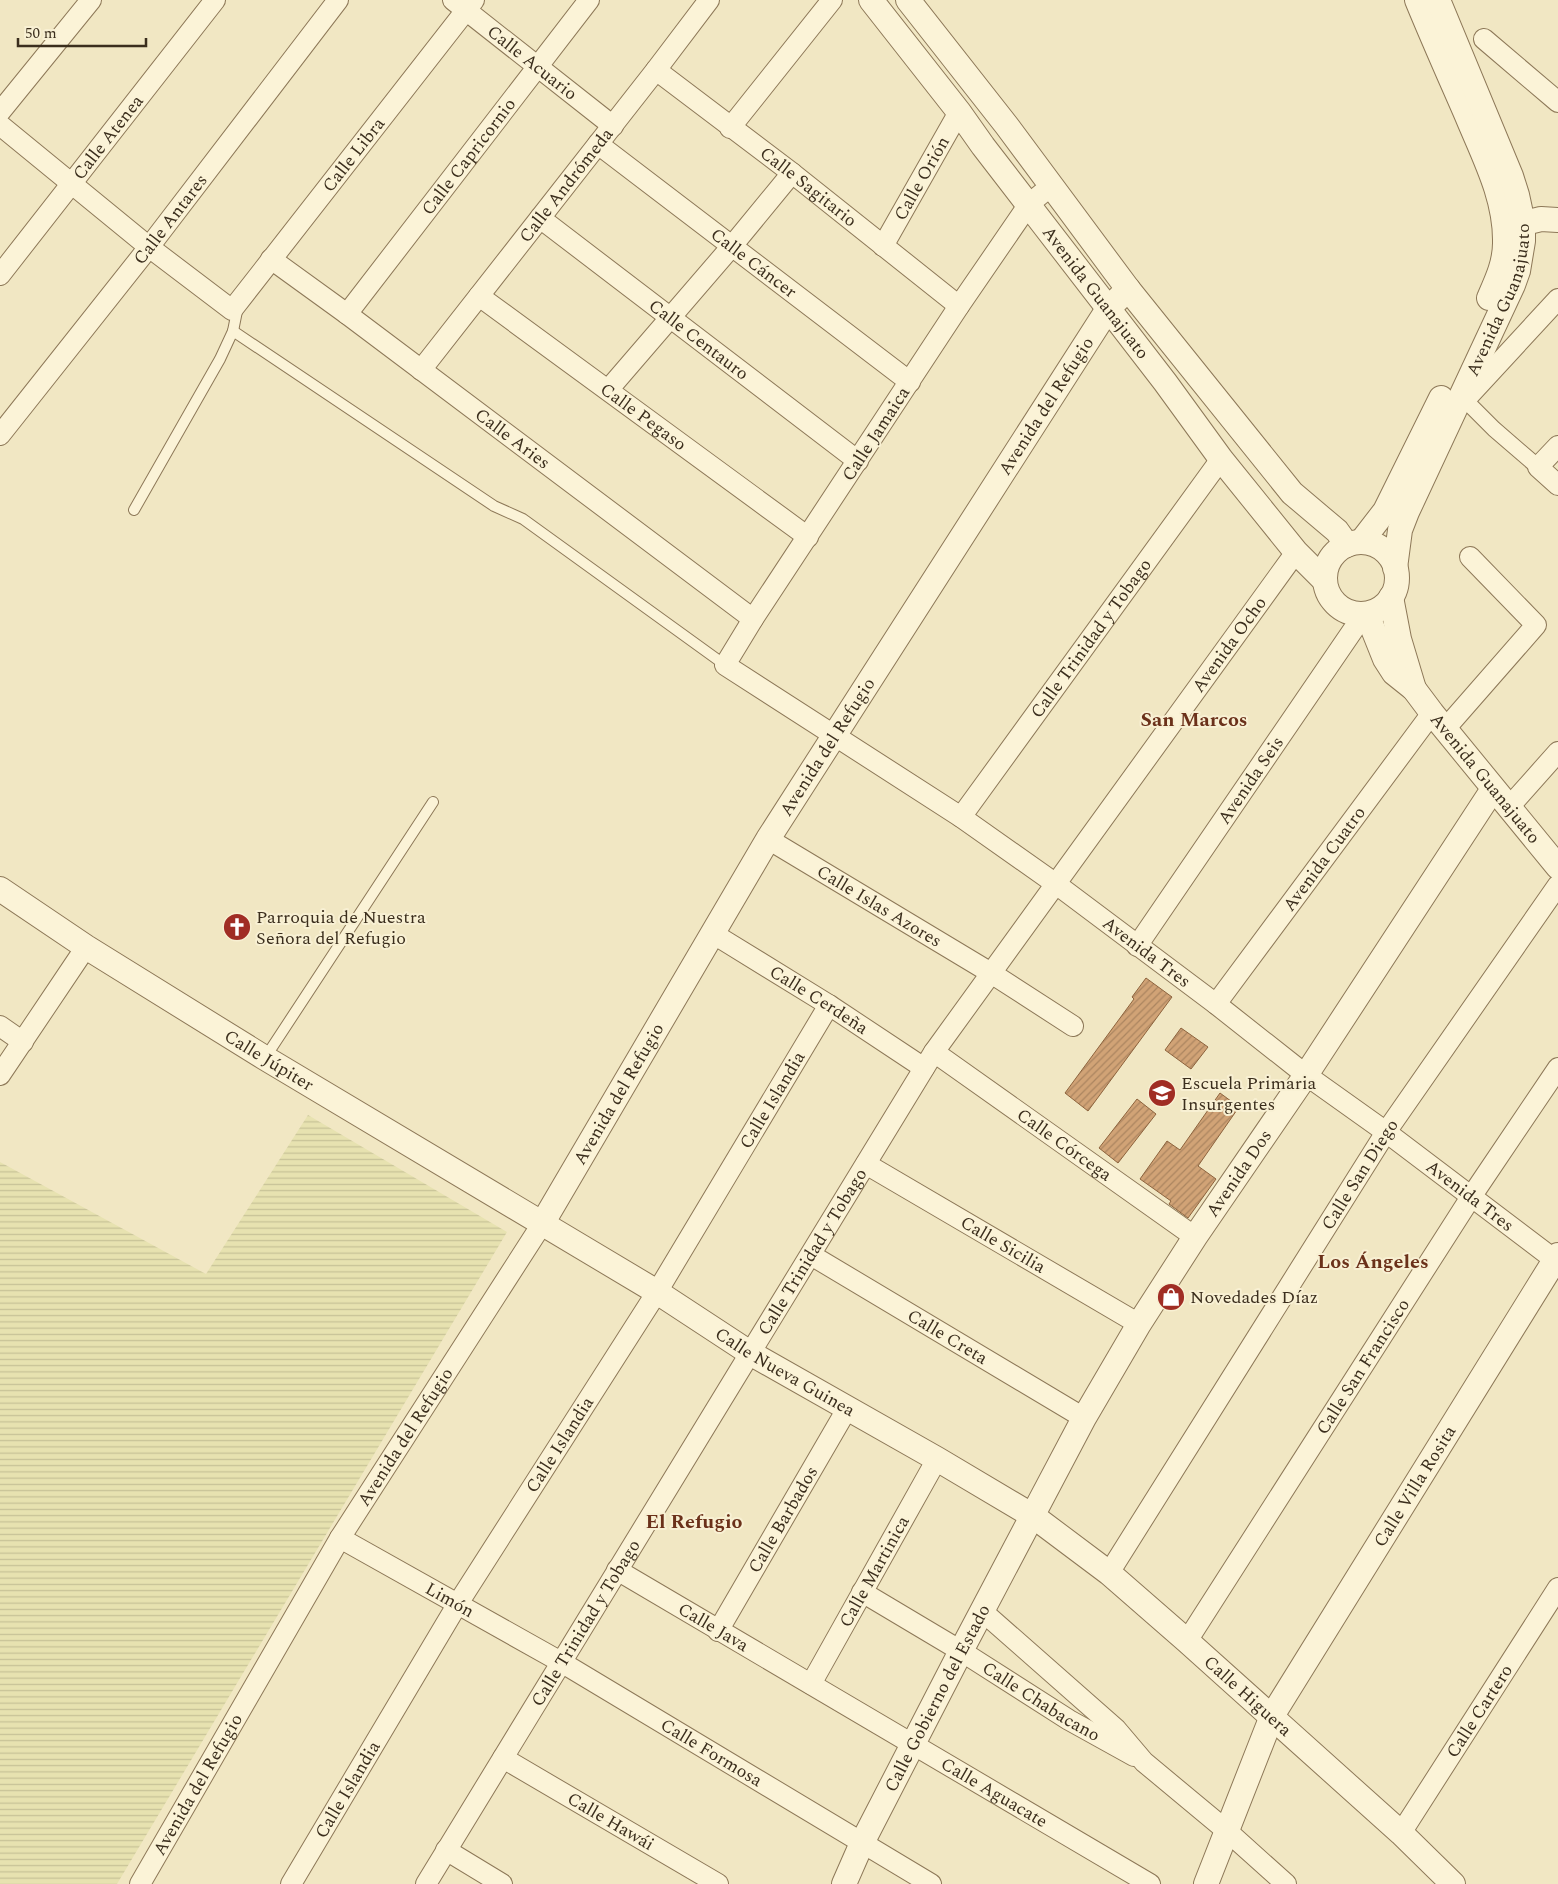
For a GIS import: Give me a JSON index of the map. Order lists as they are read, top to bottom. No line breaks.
{"streets":{"street":["Calle Acuario","Calle Atenea","Calle Libra","Calle Capricornio","Calle Orión","Calle Andrómeda","Calle Sagitario","Calle Antares","Calle Cáncer","Avenida Guanajuato","Calle Centauro","Avenida del Refugio","Calle Pegaso","Calle Jamaica","Calle Aries","Calle Trinidad y Tobago","Avenida Ocho","Avenida Seis","Avenida Cuatro","Calle Islas Azores","Avenida Tres","Calle Cerdeña","Calle Júpiter","Calle Islandia","Calle Córcega","Avenida Dos","Calle San Diego","Calle Sicilia","Calle Creta","Calle San Francisco","Calle Nueva Guinea","Calle Villa Rosita","Calle Barbados","Calle Martinica","Limón","Calle Java","Calle Higuera","Calle Gobierno del Estado","Calle Chabacano","Calle Cartero","Calle Formosa","Calle Aguacate","Calle Hawái"]},"crossings":[["Calle Acuario","Calle Libra"],["Calle Acuario","Calle Capricornio"],["Calle Acuario","Calle Andrómeda"],["Calle Libra","Calle Aries"],["Calle Capricornio","Calle Aries"],["Calle Orión","Calle Sagitario"],["Calle Orión","Avenida Guanajuato"],["Calle Andrómeda","Calle Sagitario"],["Calle Andrómeda","Calle Cáncer"],["Calle Andrómeda","Calle Centauro"],["Calle Andrómeda","Calle Pegaso"],["Calle Andrómeda","Calle Aries"],["Calle Sagitario","Calle Jamaica"],["Calle Cáncer","Calle Jamaica"],["Avenida Guanajuato","Avenida del Refugio"],["Avenida Guanajuato","Calle Jamaica"],["Avenida Guanajuato","Calle Trinidad y Tobago"],["Avenida Guanajuato","Avenida Ocho"],["Avenida Guanajuato","Avenida Seis"],["Avenida Guanajuato","Avenida Cuatro"],["Avenida Guanajuato","Avenida Dos"],["Calle Centauro","Calle Jamaica"],["Avenida del Refugio","Calle Islas Azores"],["Avenida del Refugio","Avenida Tres"],["Avenida del Refugio","Calle Cerdeña"],["Avenida del Refugio","Calle Júpiter"],["Avenida del Refugio","Calle Nueva Guinea"],["Avenida del Refugio","Limón"],["Calle Pegaso","Calle Jamaica"],["Calle Jamaica","Calle Aries"],["Calle Jamaica","Avenida Tres"],["Calle Trinidad y Tobago","Avenida Ocho"],["Calle Trinidad y Tobago","Calle Islas Azores"],["Calle Trinidad y Tobago","Avenida Tres"],["Calle Trinidad y Tobago","Calle Cerdeña"],["Calle Trinidad y Tobago","Calle Córcega"],["Calle Trinidad y Tobago","Calle Sicilia"],["Calle Trinidad y Tobago","Calle Creta"],["Calle Trinidad y Tobago","Calle Nueva Guinea"],["Calle Trinidad y Tobago","Limón"],["Calle Trinidad y Tobago","Calle Java"],["Calle Trinidad y Tobago","Calle Formosa"],["Calle Trinidad y Tobago","Calle Hawái"],["Avenida Ocho","Avenida Tres"],["Avenida Seis","Avenida Tres"],["Avenida Cuatro","Avenida Tres"],["Avenida Tres","Avenida Dos"],["Avenida Tres","Calle San Diego"],["Avenida Tres","Calle San Francisco"],["Avenida Tres","Calle Villa Rosita"],["Calle Cerdeña","Calle Islandia"],["Calle Cerdeña","Calle Córcega"],["Calle Júpiter","Calle Nueva Guinea"],["Calle Islandia","Calle Nueva Guinea"],["Calle Islandia","Limón"],["Calle Córcega","Avenida Dos"],["Avenida Dos","Calle Sicilia"],["Avenida Dos","Calle Creta"],["Avenida Dos","Calle Nueva Guinea"],["Avenida Dos","Calle Higuera"],["Avenida Dos","Calle Gobierno del Estado"],["Calle San Diego","Calle Higuera"],["Calle San Francisco","Calle Higuera"],["Calle Nueva Guinea","Calle Barbados"],["Calle Nueva Guinea","Calle Martinica"],["Calle Nueva Guinea","Calle Higuera"],["Calle Nueva Guinea","Calle Gobierno del Estado"],["Calle Villa Rosita","Calle Higuera"],["Calle Villa Rosita","Calle Chabacano"],["Calle Barbados","Calle Java"],["Calle Martinica","Calle Java"],["Calle Martinica","Calle Chabacano"],["Calle Martinica","Calle Aguacate"],["Limón","Calle Formosa"],["Calle Java","Calle Aguacate"],["Calle Higuera","Calle Gobierno del Estado"],["Calle Higuera","Calle Cartero"],["Calle Gobierno del Estado","Calle Chabacano"],["Calle Gobierno del Estado","Calle Formosa"],["Calle Gobierno del Estado","Calle Aguacate"]],"districts":["San Marcos","Los Ángeles","El Refugio"],"places":{"church":["Parroquia de Nuestra Señora del Refugio"],"school or university":["Escuela Primaria Insurgentes"],"shop":["Novedades Díaz"]},"scale_bar":"50 m"}
